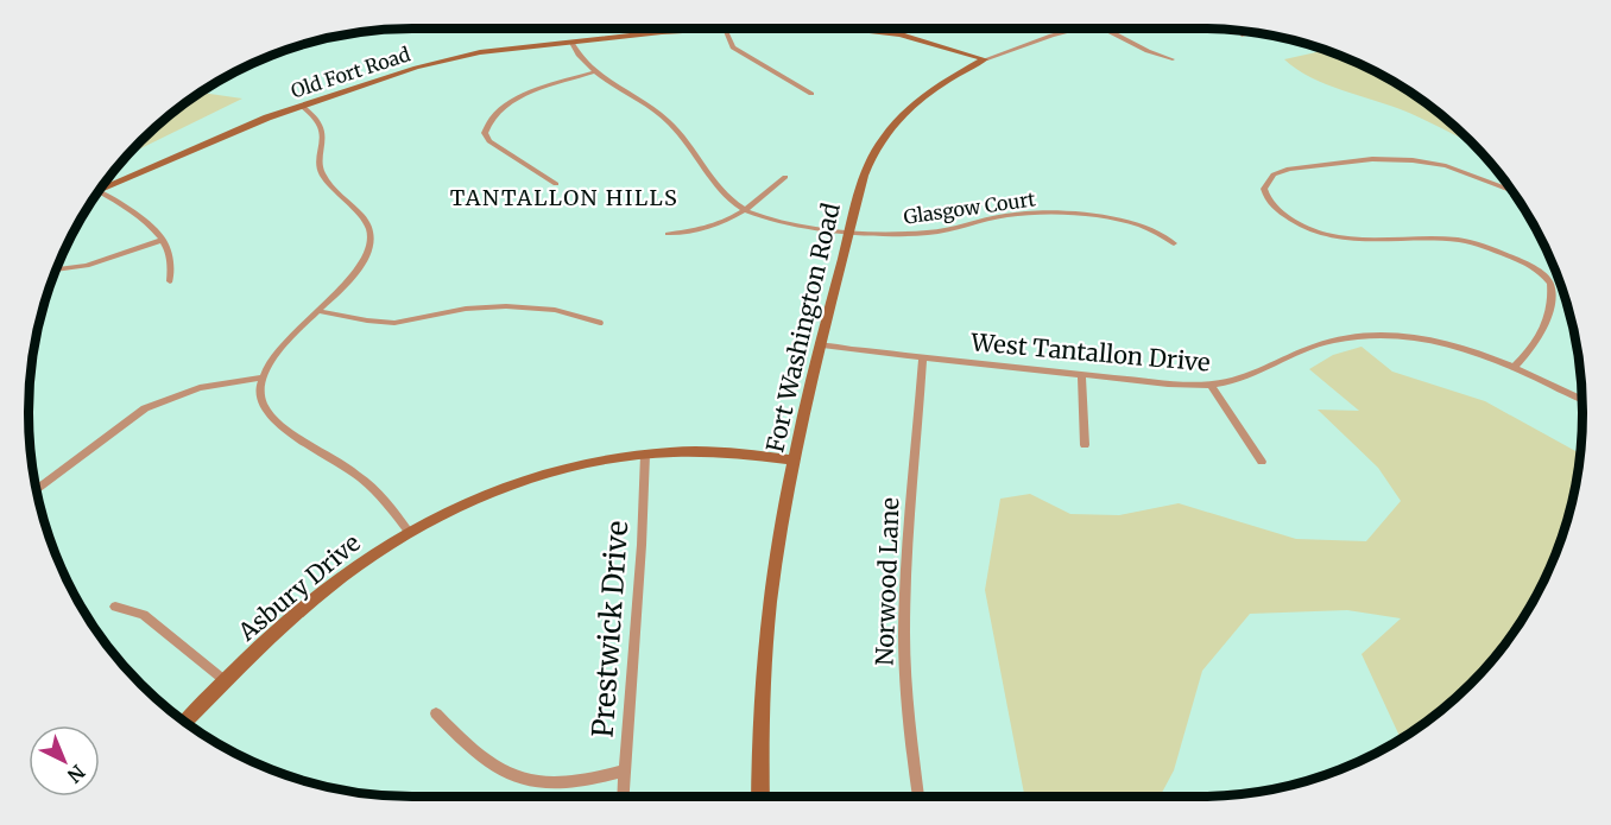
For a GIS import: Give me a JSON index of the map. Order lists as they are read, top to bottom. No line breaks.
{"streets":{"main road":["Old Fort Road","Fort Washington Road","Asbury Drive"],"street":["Glasgow Court","West Tantallon Drive","Norwood Lane","Prestwick Drive"]},"crossings":[["Old Fort Road","Fort Washington Road"],["Glasgow Court","Fort Washington Road"],["Fort Washington Road","West Tantallon Drive"],["Fort Washington Road","Asbury Drive"],["West Tantallon Drive","Norwood Lane"],["Asbury Drive","Prestwick Drive"]],"districts":["TANTALLON HILLS"],"north":"bottom right"}
